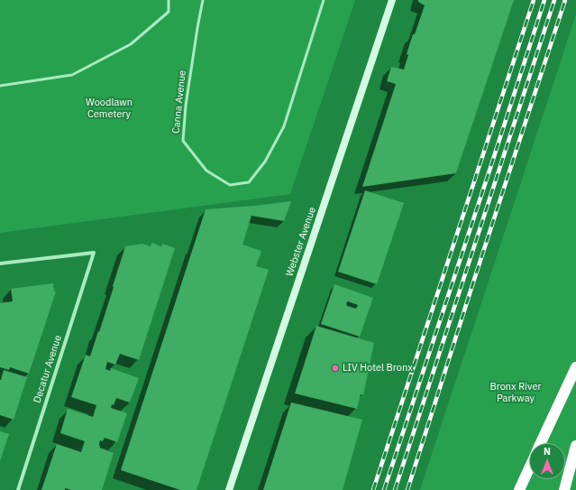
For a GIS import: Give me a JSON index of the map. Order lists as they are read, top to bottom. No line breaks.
{"streets":{"main road":["Webster Avenue"],"street":["Decatur Avenue"],"lane":["Canna Avenue"]},"parks":["Woodlawn Cemetery","Bronx River Parkway"],"places":["LIV Hotel Bronx"],"north":"top"}
